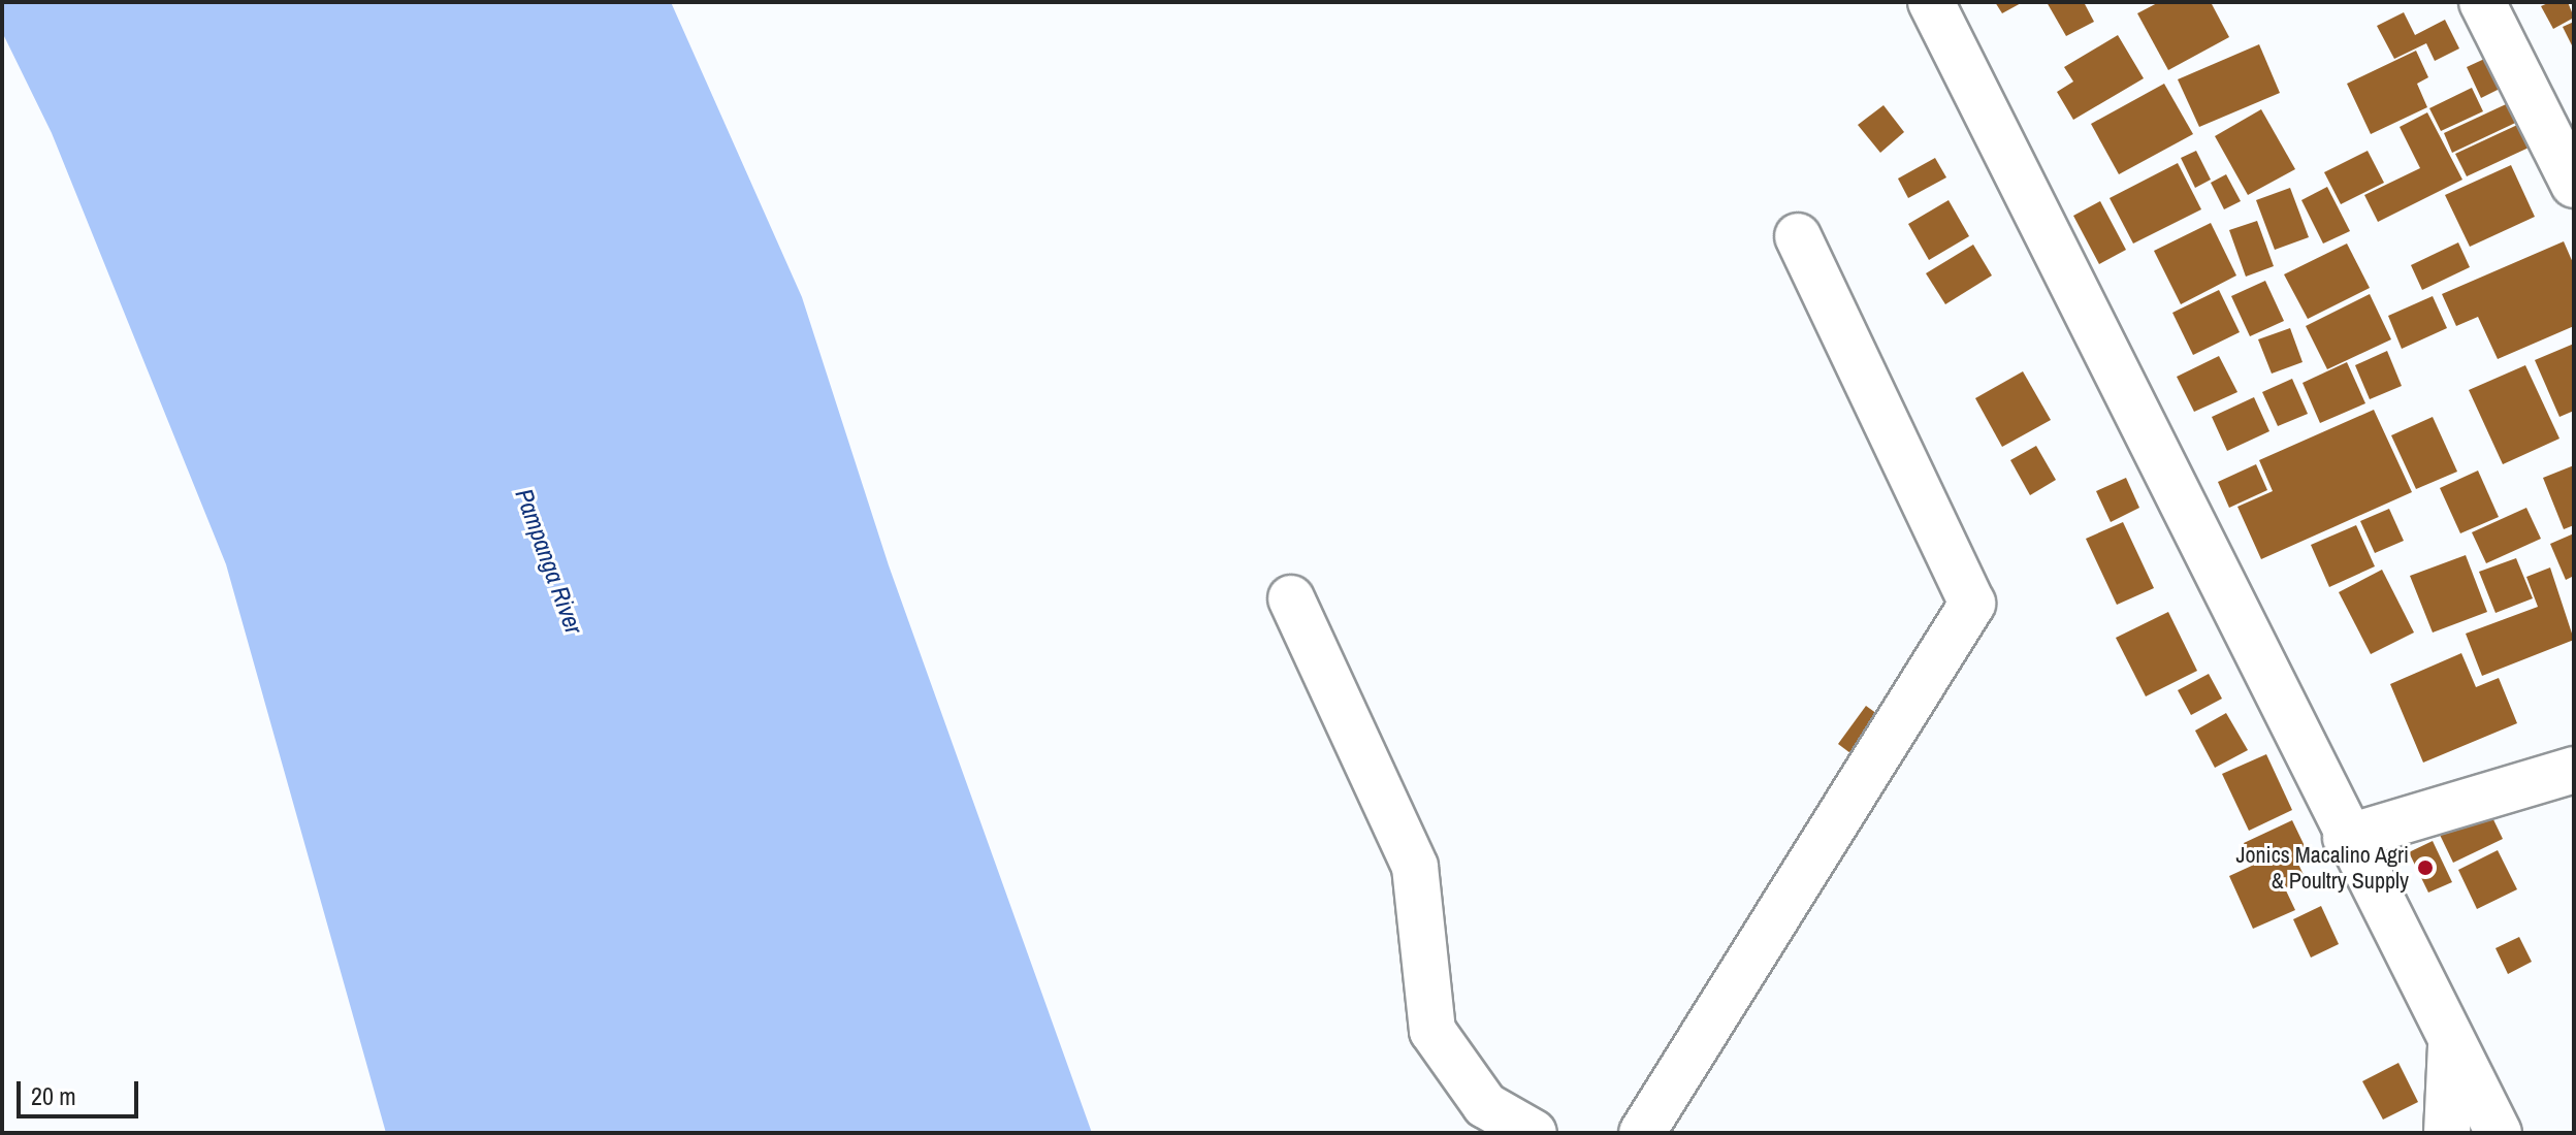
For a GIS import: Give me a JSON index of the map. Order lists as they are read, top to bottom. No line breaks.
{"water":["Pampanga River"],"places":["Jonics Macalino Agri & Poultry Supply"],"scale_bar":"20 m"}
